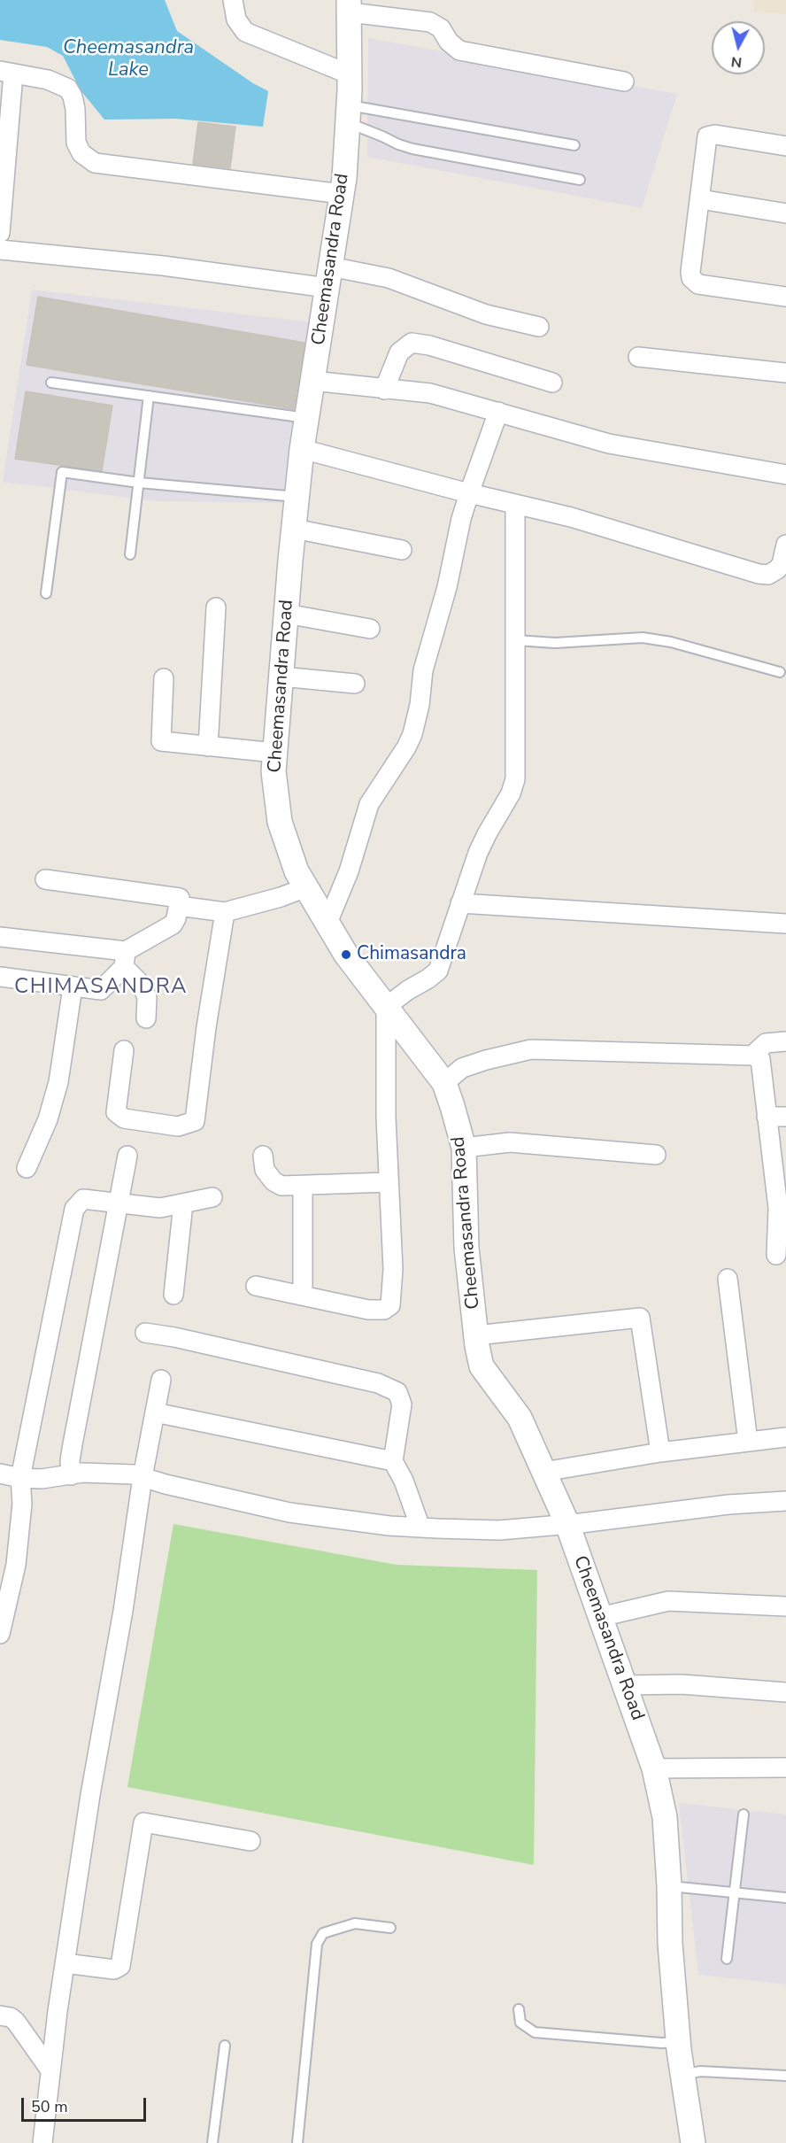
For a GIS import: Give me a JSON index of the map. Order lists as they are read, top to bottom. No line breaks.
{"streets":{"street":["Cheemasandra Road"]},"districts":["CHIMASANDRA"],"water":["Cheemasandra Lake"],"places":["Chimasandra"],"scale_bar":"50 m","north":"bottom"}
